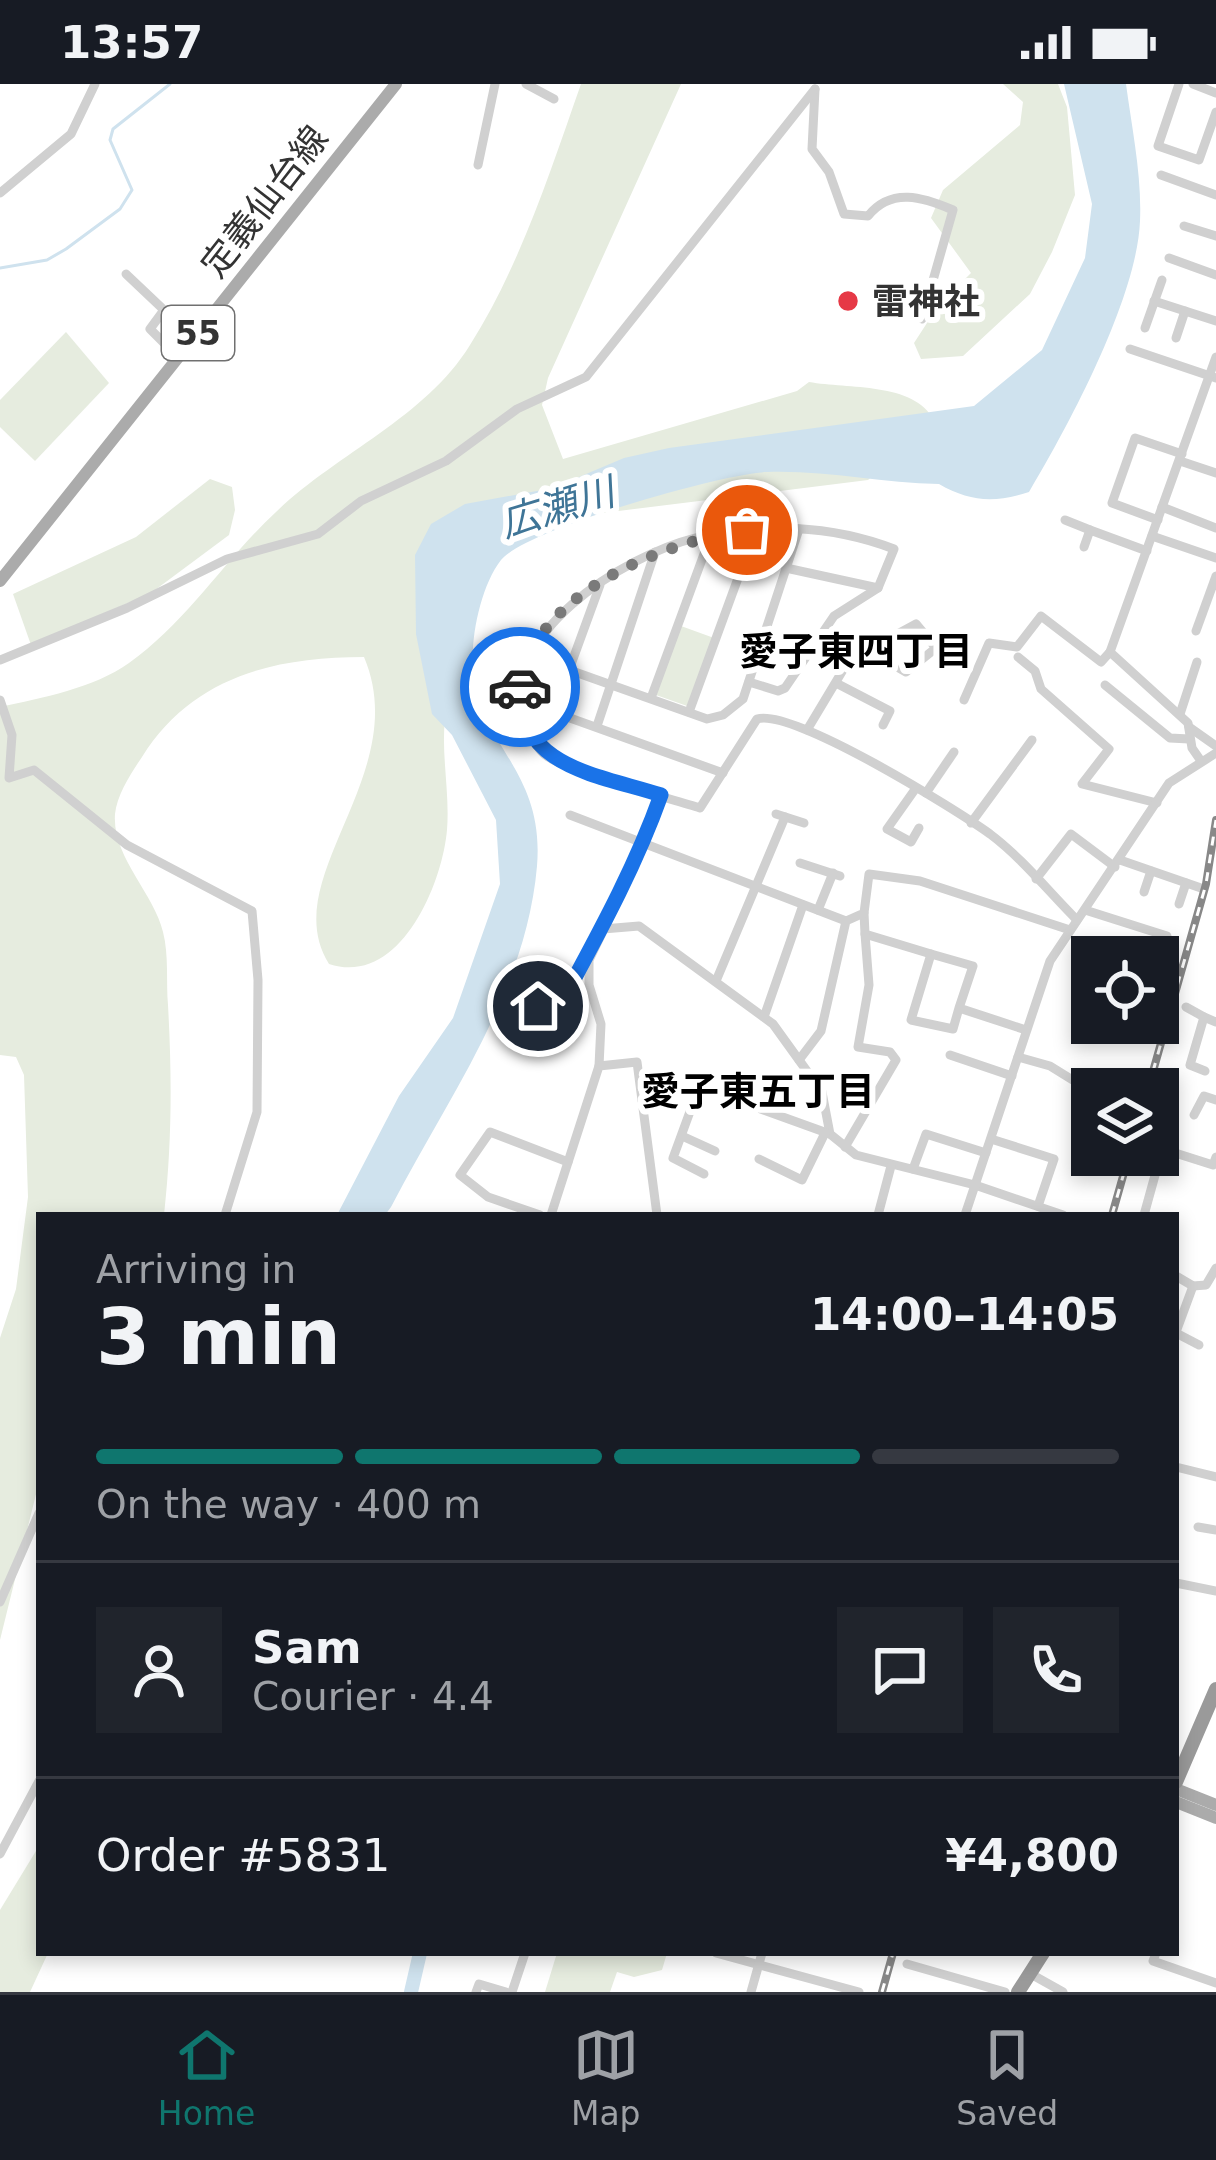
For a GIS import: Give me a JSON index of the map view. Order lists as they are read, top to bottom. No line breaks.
{"streets":{"main road":["定義仙台線","55"]},"districts":["愛子東四丁目","愛子東五丁目"],"water":["広瀬川"],"places":["雷神社"],"page":{"status":"13:57","heading":["3 min","Arriving in","14:00–14:05"],"panel":["Sam","Courier · 4.4","Order #5831","¥4,800"],"bar":"On the way · 400 m","tabs":["Home","Map","Saved"]}}
